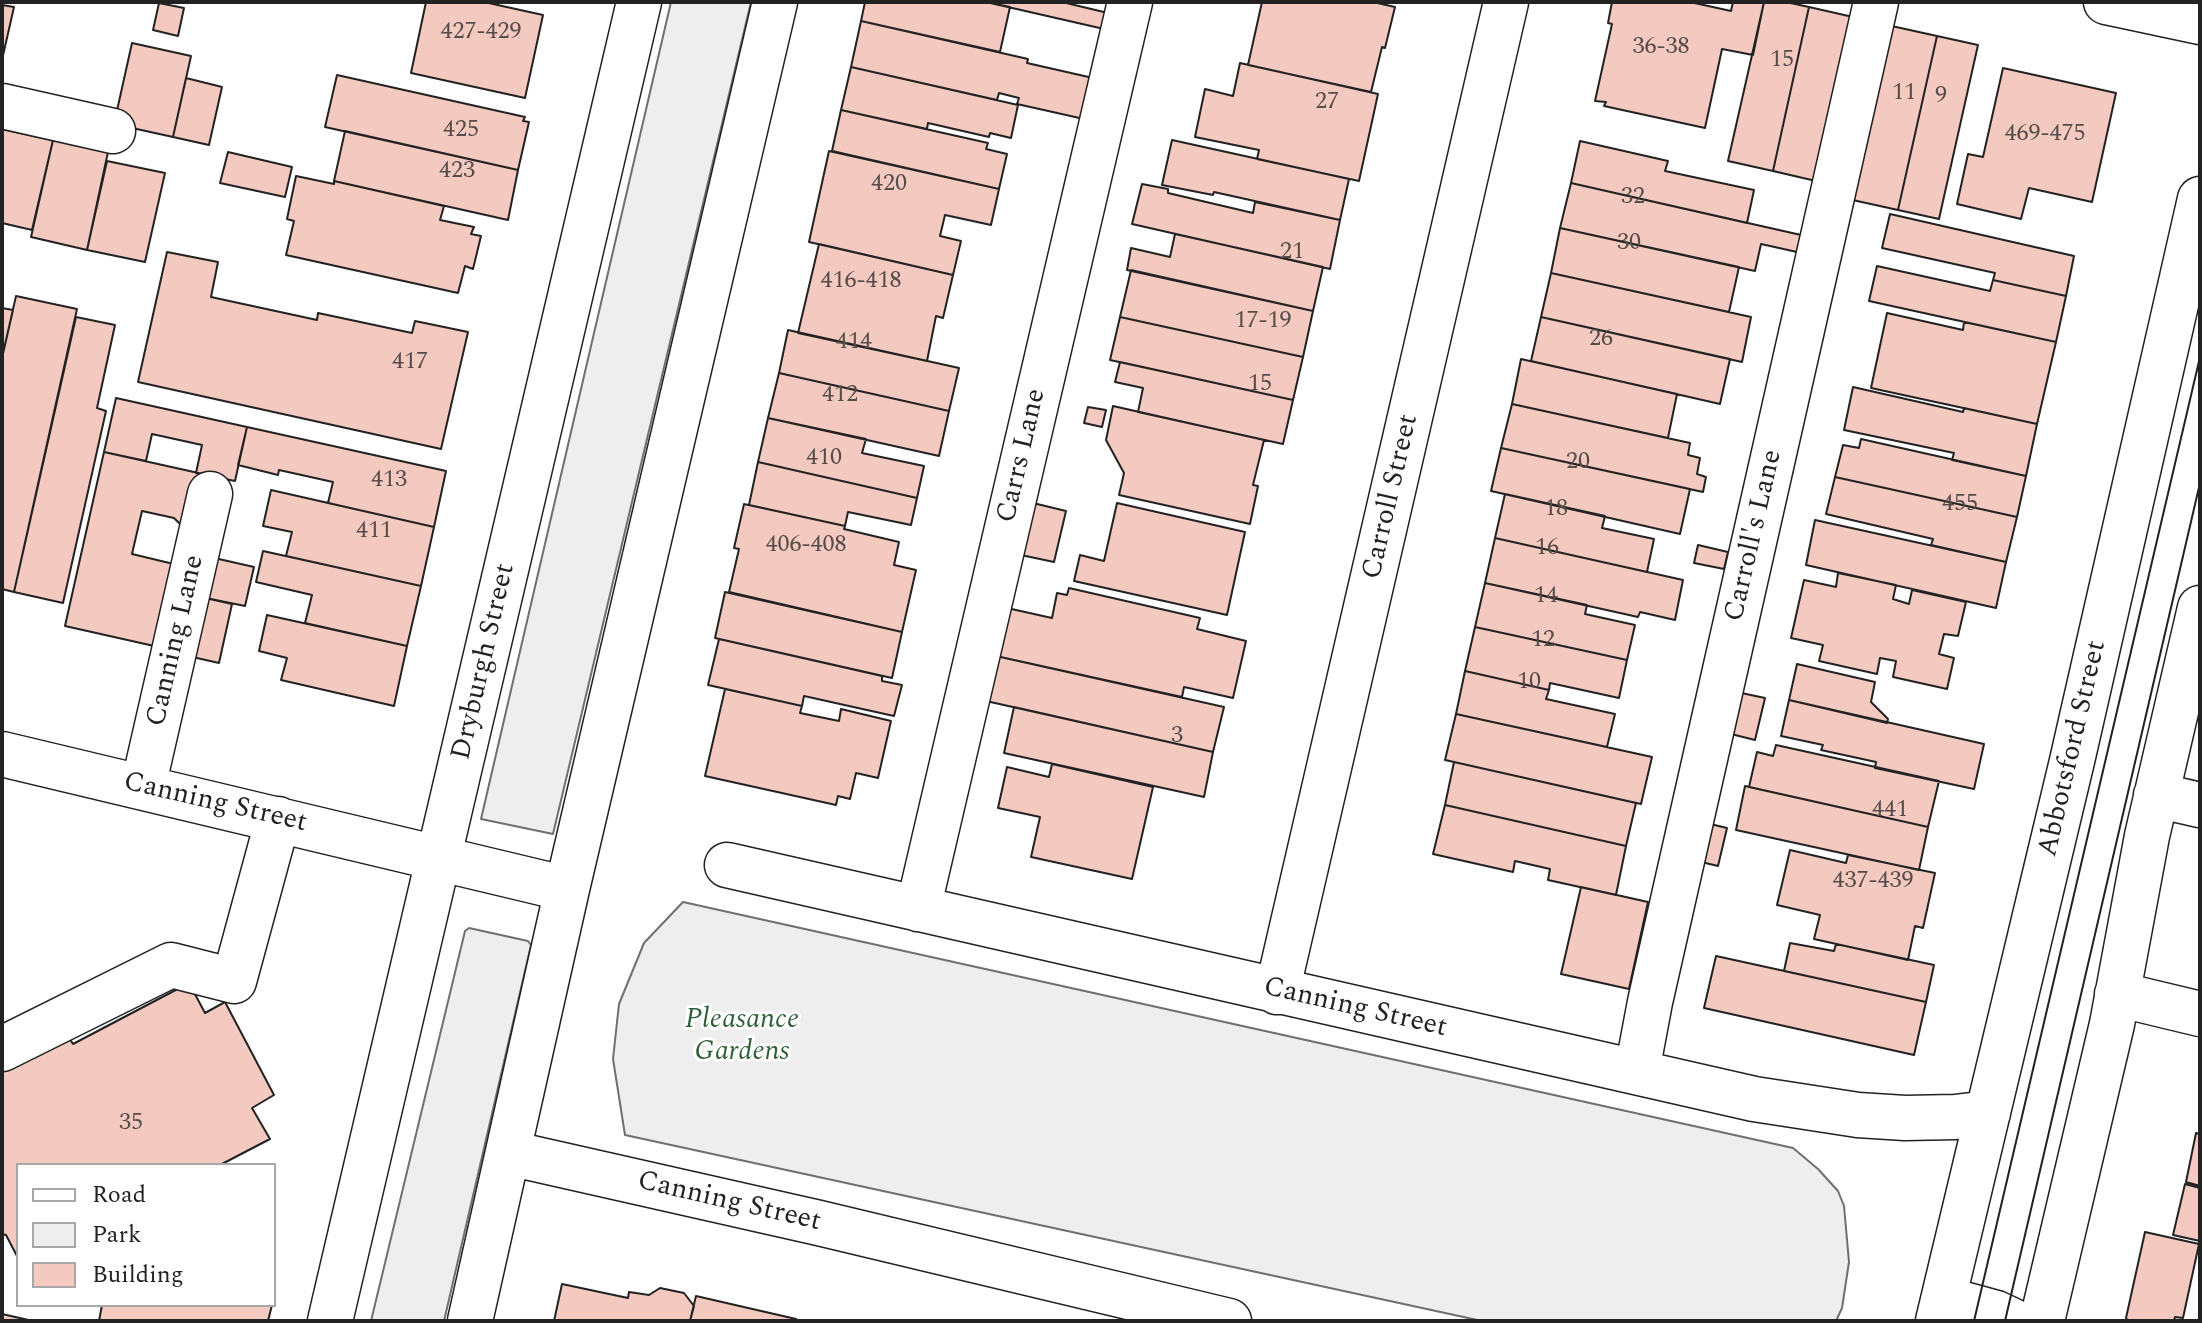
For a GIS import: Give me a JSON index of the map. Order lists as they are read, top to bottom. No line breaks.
{"streets":{"street":["Carrs Lane","Carroll Street","Carroll's Lane","Canning Lane","Dryburgh Street","Abbotsford Street","Canning Street"]},"crossings":[["Carrs Lane","Canning Street"],["Carroll Street","Canning Street"],["Carroll's Lane","Canning Street"],["Canning Lane","Canning Street"],["Dryburgh Street","Canning Street"],["Abbotsford Street","Canning Street"]],"parks":["Pleasance Gardens"],"house_numbers":["427-429","36-38","15","11","9","27","425","469-475","423","420","32","30","21","416-418","17-19","26","414","417","15","412","410","20","413","455","18","411","406-408","16","14","12","10","3","441","437-439","35"],"legend":["Road","Park","Building"]}
